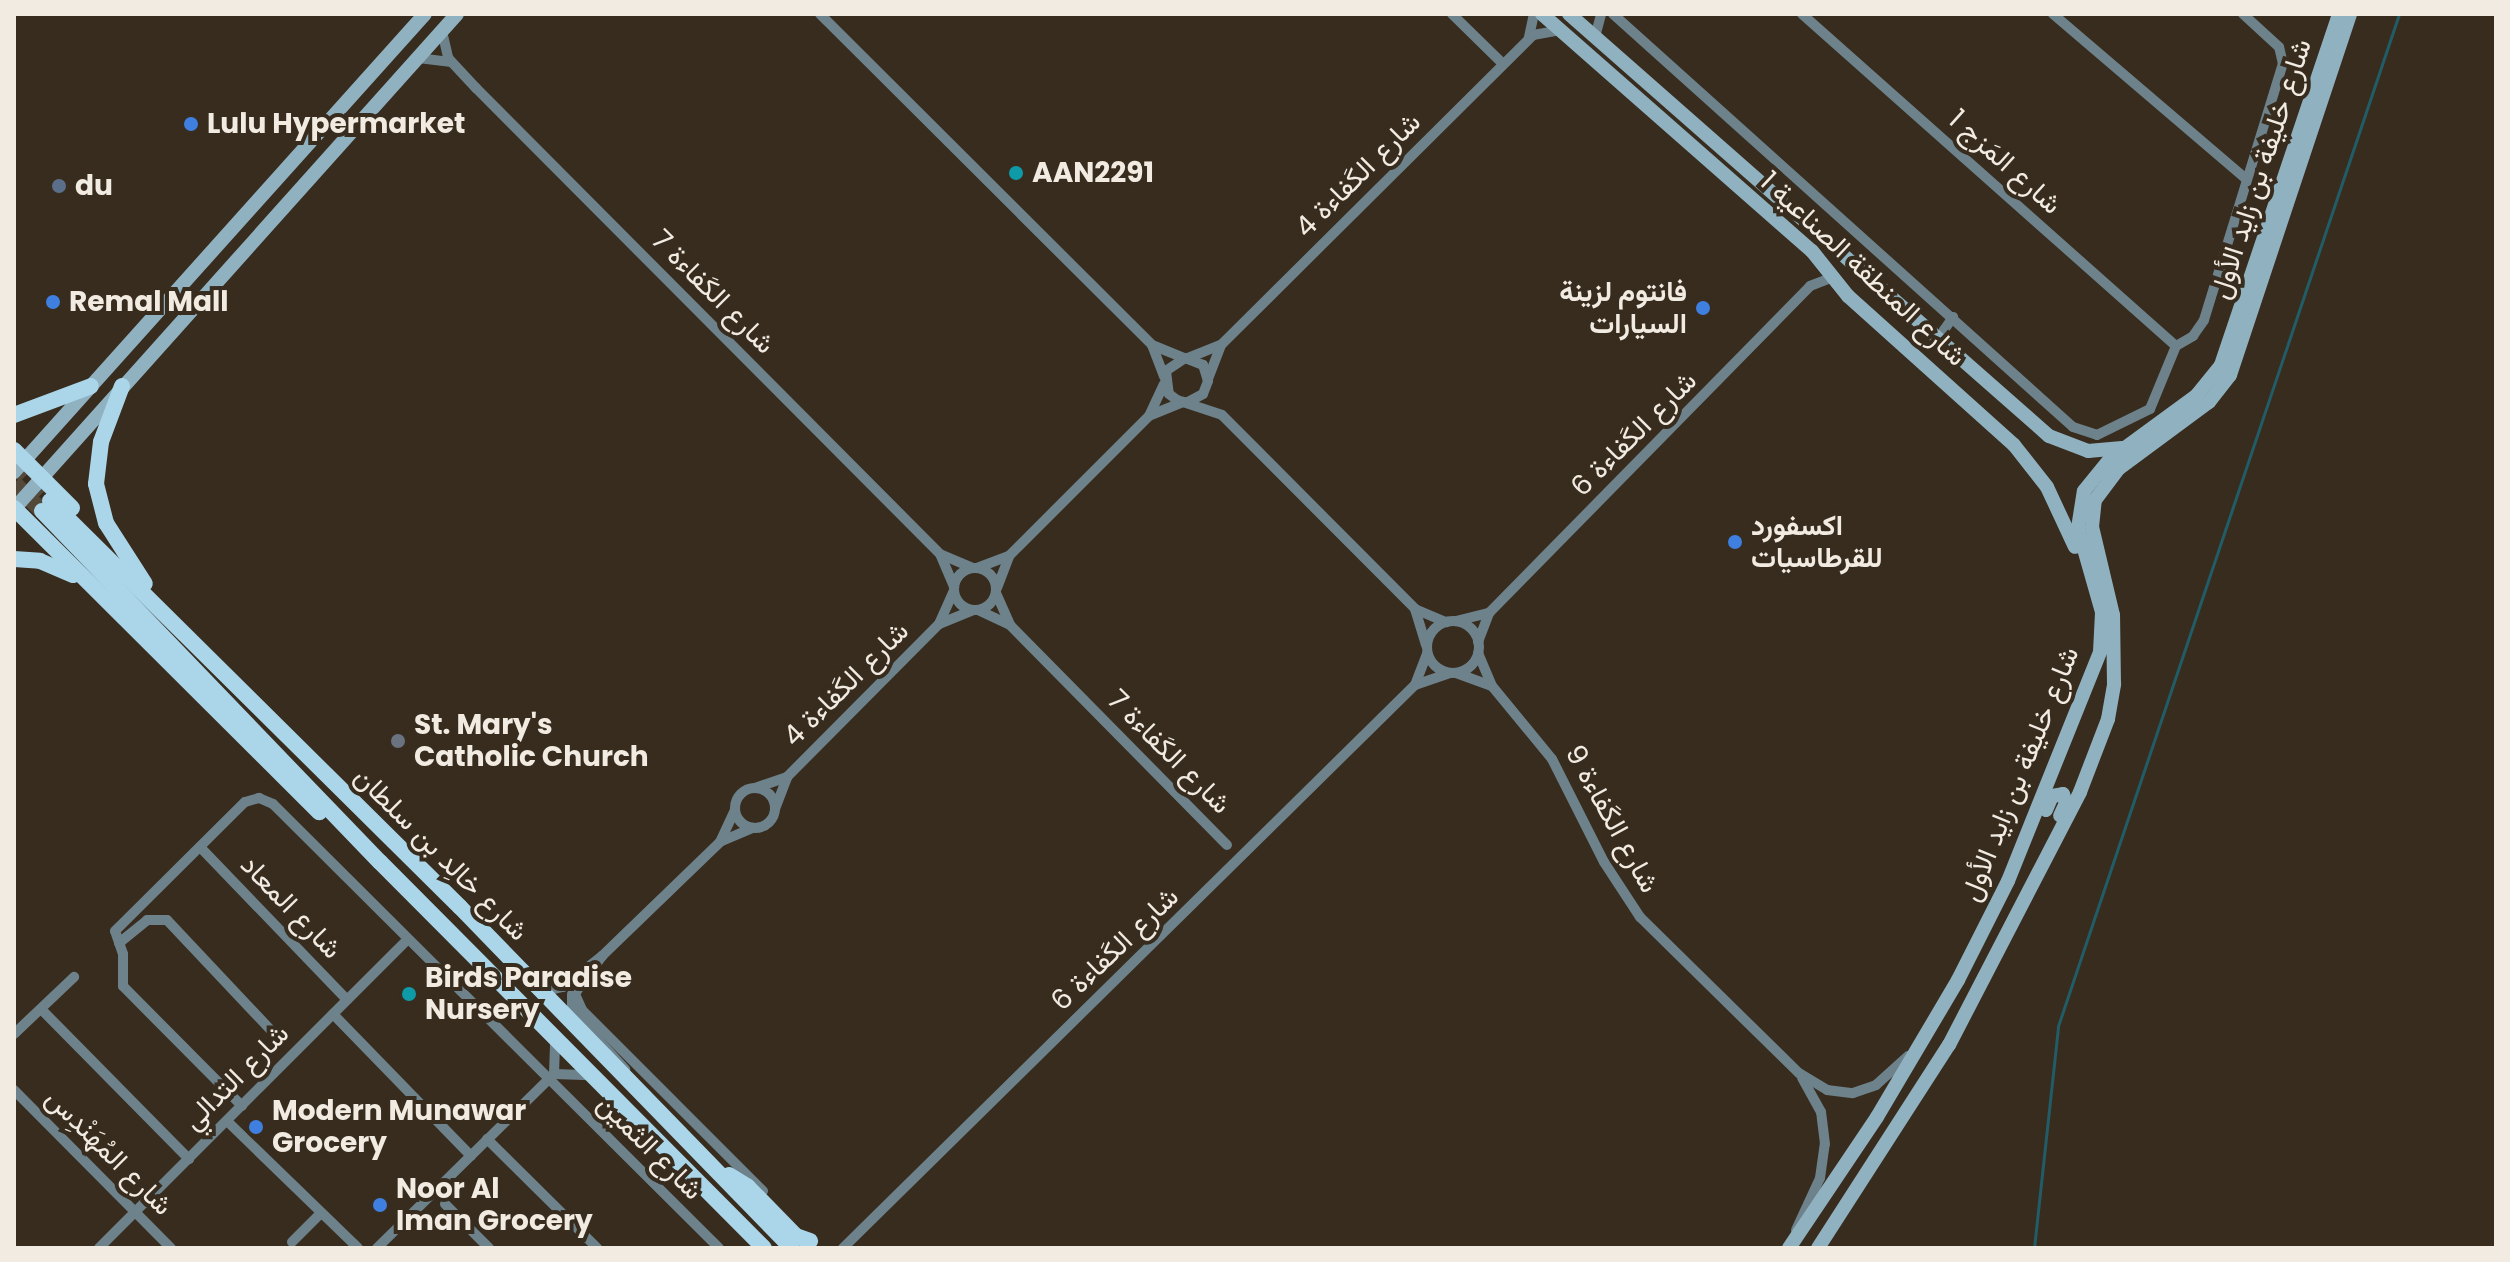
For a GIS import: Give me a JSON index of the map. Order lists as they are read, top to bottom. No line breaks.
{"streets":{"main road":["شارع خليفة بن زايد الأول","شارع المنطقة الصناعية 1","شارع خالِد بن سلطان"],"street":["شارع المَزج 1","شارع الكَفاءة 4","شارع الكَفاءة 7","شارع الكَفاءة 6","شارع الكَفاءة 9","شارع المعاد","شارع التدالي","شارع الثمين","شارع المُهَنْدِس"]},"crossings":[["شارع خليفة بن زايد الأول","شارع المنطقة الصناعية 1"],["شارع خليفة بن زايد الأول","شارع الكَفاءة 9"],["شارع الكَفاءة 4","شارع المنطقة الصناعية 1"],["شارع الكَفاءة 4","شارع الكَفاءة 7"],["شارع المنطقة الصناعية 1","شارع الكَفاءة 6"],["شارع الكَفاءة 6","شارع الكَفاءة 9"],["شارع المعاد","شارع التدالي"],["شارع المعاد","شارع الثمين"],["شارع التدالي","شارع الثمين"],["شارع التدالي","شارع المُهَنْدِس"]],"places":["Lulu Hypermarket","AAN2291","du","Remal Mall","فانتوم لزينة السيارات","اكسفورد للقرطاسيات","St. Mary's Catholic Church","Birds Paradise Nursery","Modern Munawar Grocery","Noor Al Iman Grocery"]}
